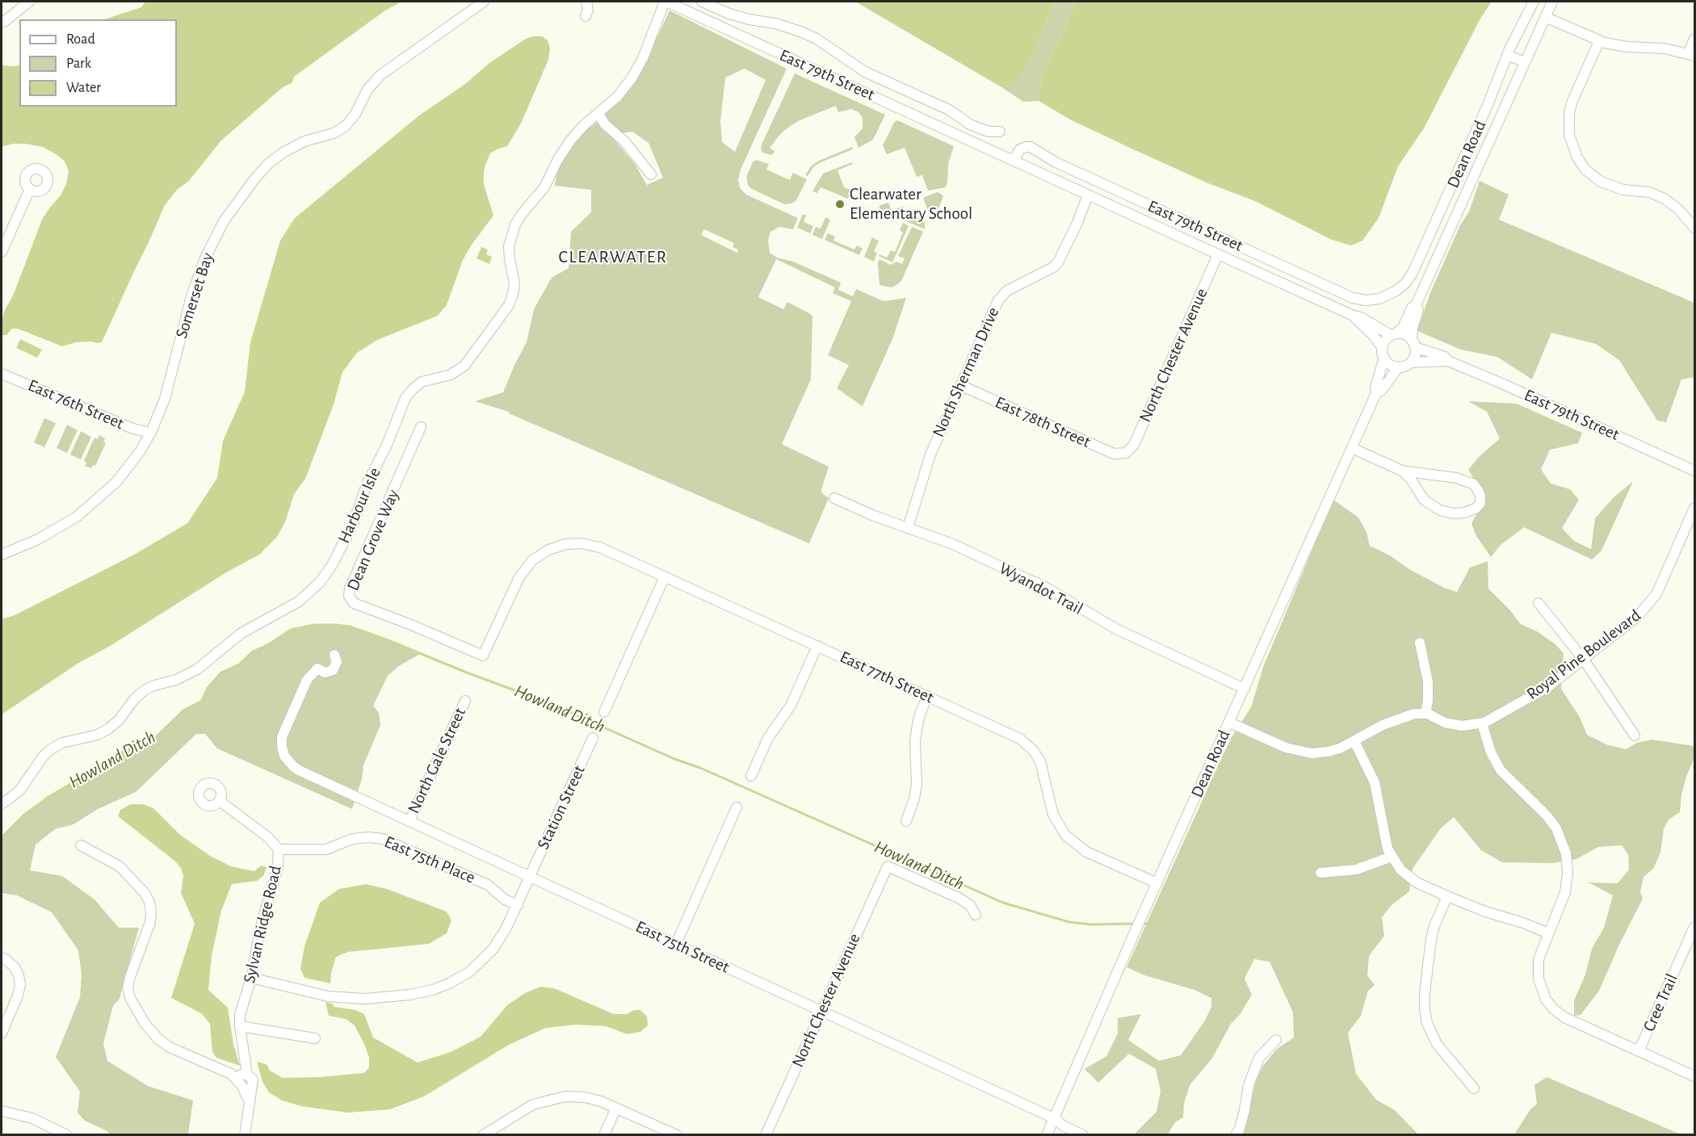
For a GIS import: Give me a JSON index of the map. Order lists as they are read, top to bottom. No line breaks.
{"streets":{"street":["East 79th Street","Dean Road","Somerset Bay","North Chester Avenue","North Sherman Drive","East 76th Street","East 78th Street","Harbour Isle","Dean Grove Way","Wyandot Trail","Royal Pine Boulevard","East 77th Street","North Gale Street","Station Street","East 75th Place","Sylvan Ridge Road","East 75th Street","Cree Trail"]},"crossings":[["East 79th Street","Dean Road"],["East 79th Street","North Chester Avenue"],["East 79th Street","North Sherman Drive"],["East 79th Street","Harbour Isle"],["Dean Road","Wyandot Trail"],["Dean Road","East 77th Street"],["Dean Road","East 75th Street"],["Somerset Bay","East 76th Street"],["North Chester Avenue","East 78th Street"],["North Chester Avenue","East 75th Street"],["North Sherman Drive","East 78th Street"],["North Sherman Drive","Wyandot Trail"],["Dean Grove Way","East 77th Street"],["North Gale Street","East 75th Street"],["Station Street","East 75th Place"],["Station Street","Sylvan Ridge Road"],["Station Street","East 75th Street"],["East 75th Place","Sylvan Ridge Road"]],"districts":["CLEARWATER"],"water":["Howland Ditch"],"places":["Clearwater Elementary School"],"legend":["Road","Park","Water"]}
